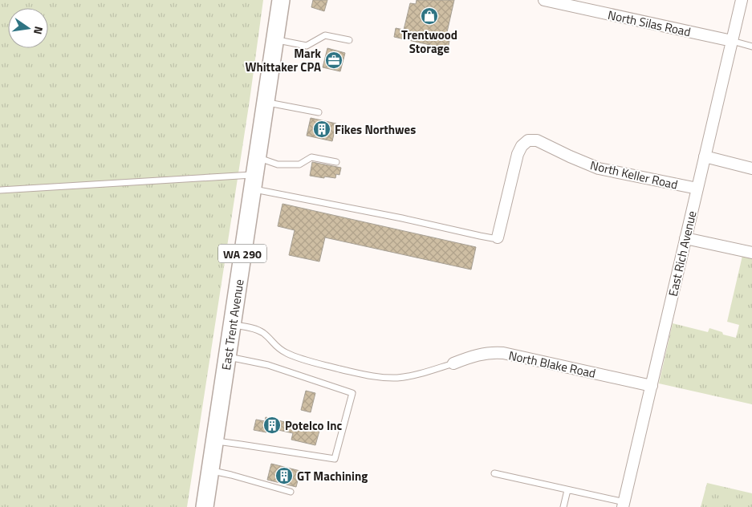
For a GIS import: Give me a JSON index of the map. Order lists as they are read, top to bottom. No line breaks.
{"streets":{"main road":["WA 290","East Trent Avenue"],"street":["North Silas Road","North Keller Road","East Rich Avenue","North Blake Road"]},"crossings":[["North Silas Road","East Rich Avenue"],["North Keller Road","East Rich Avenue"],["East Rich Avenue","North Blake Road"]],"places":{"shop":["Trentwood Storage"],"office":["Mark Whittaker CPA"],"building":["Fikes Northwes","Potelco Inc","GT Machining"]},"north":"right"}
